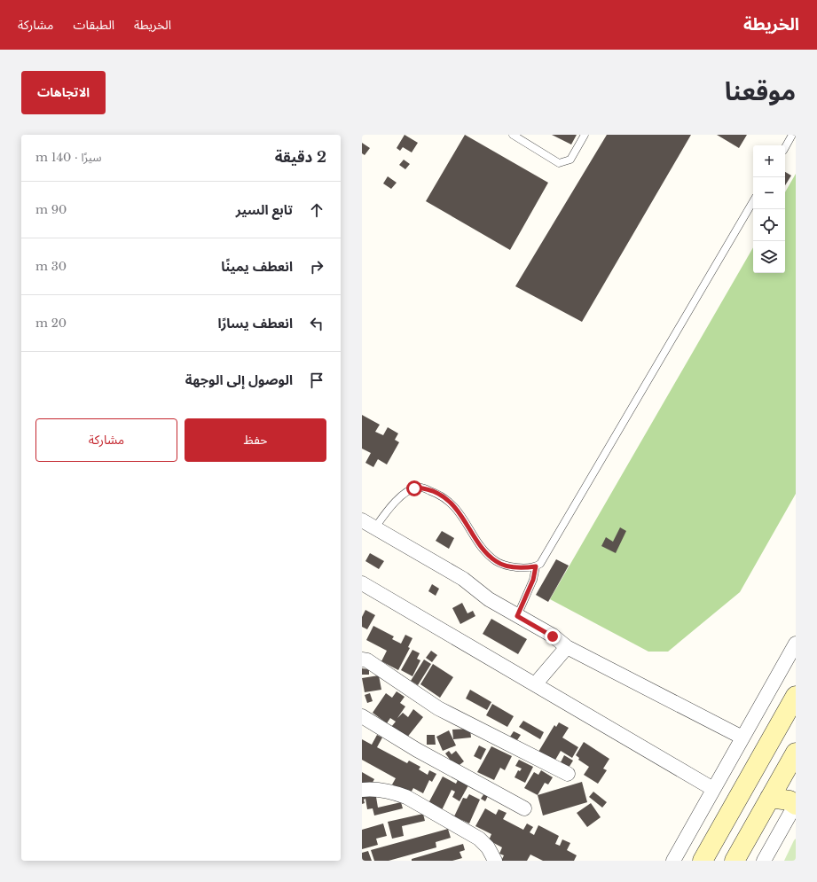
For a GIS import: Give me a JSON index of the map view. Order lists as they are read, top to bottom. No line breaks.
{"page":{"header":"الخريطة","nav":["الخريطة","الطبقات","مشاركة"],"title":"موقعنا","buttons":["الاتجاهات",["حفظ","مشاركة"]],"heading":["2 دقيقة","سيرًا · 140 m"],"map_buttons":["+","−"],"list":[["تابع السير","90 m"],["انعطف يمينًا","30 m"],["انعطف يسارًا","20 m"],"الوصول إلى الوجهة"]}}
